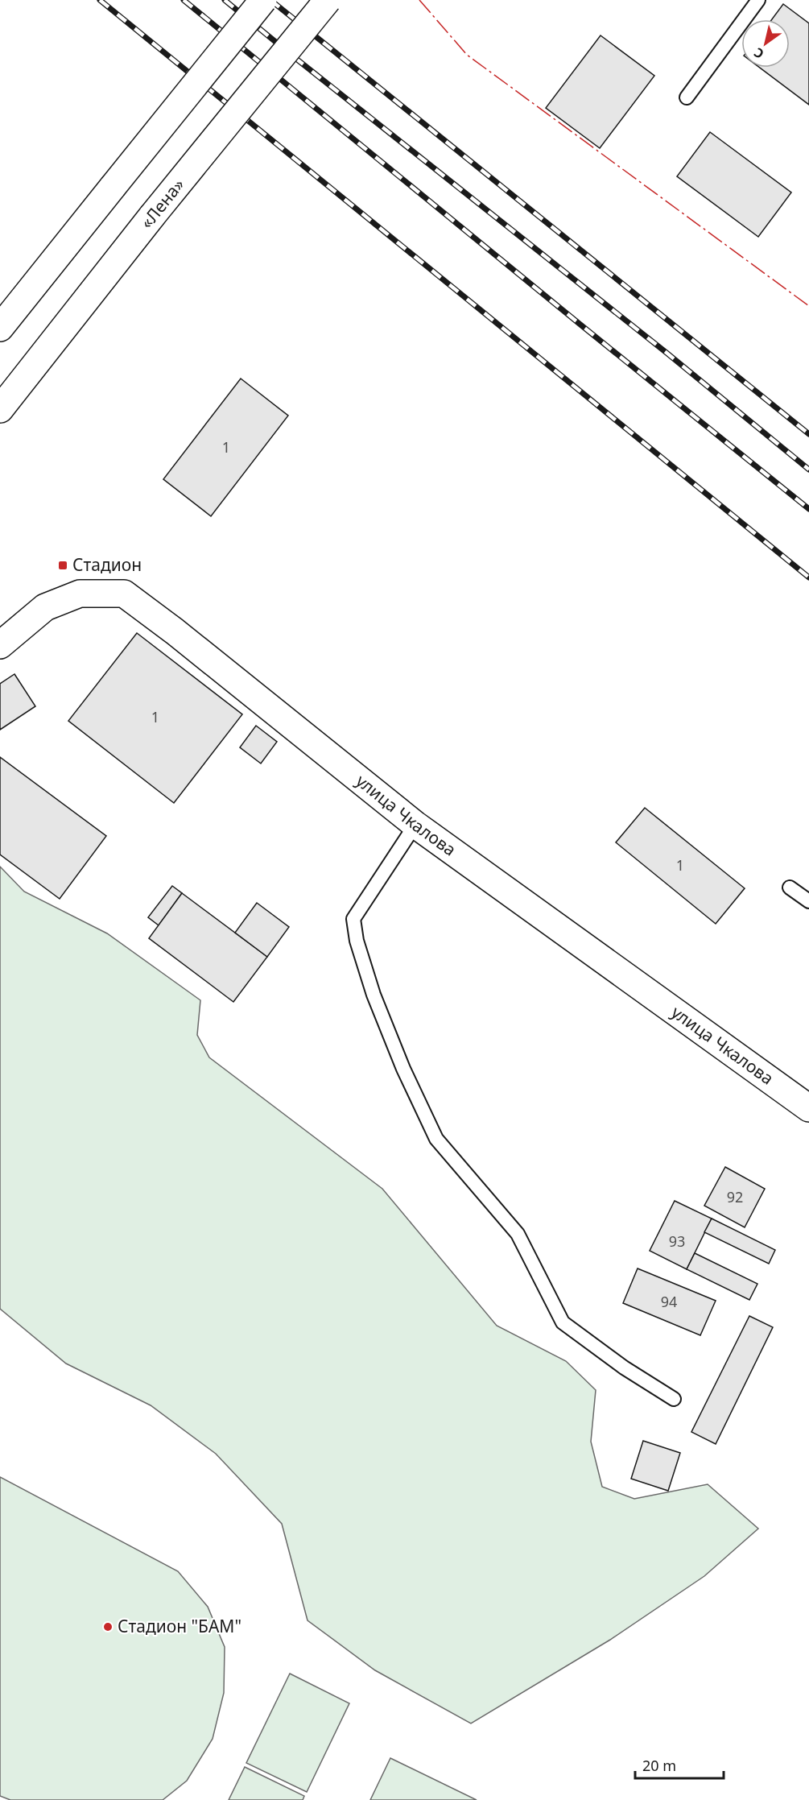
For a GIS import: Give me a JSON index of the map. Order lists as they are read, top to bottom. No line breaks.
{"streets":{"main road":["«Лена»","улица Чкалова"]},"places":{"transit":["Стадион"],"other":["Стадион \"БАМ\""]},"house_numbers":["1","1","1","92","93","94"],"scale_bar":"20 m","north":"bottom left"}
